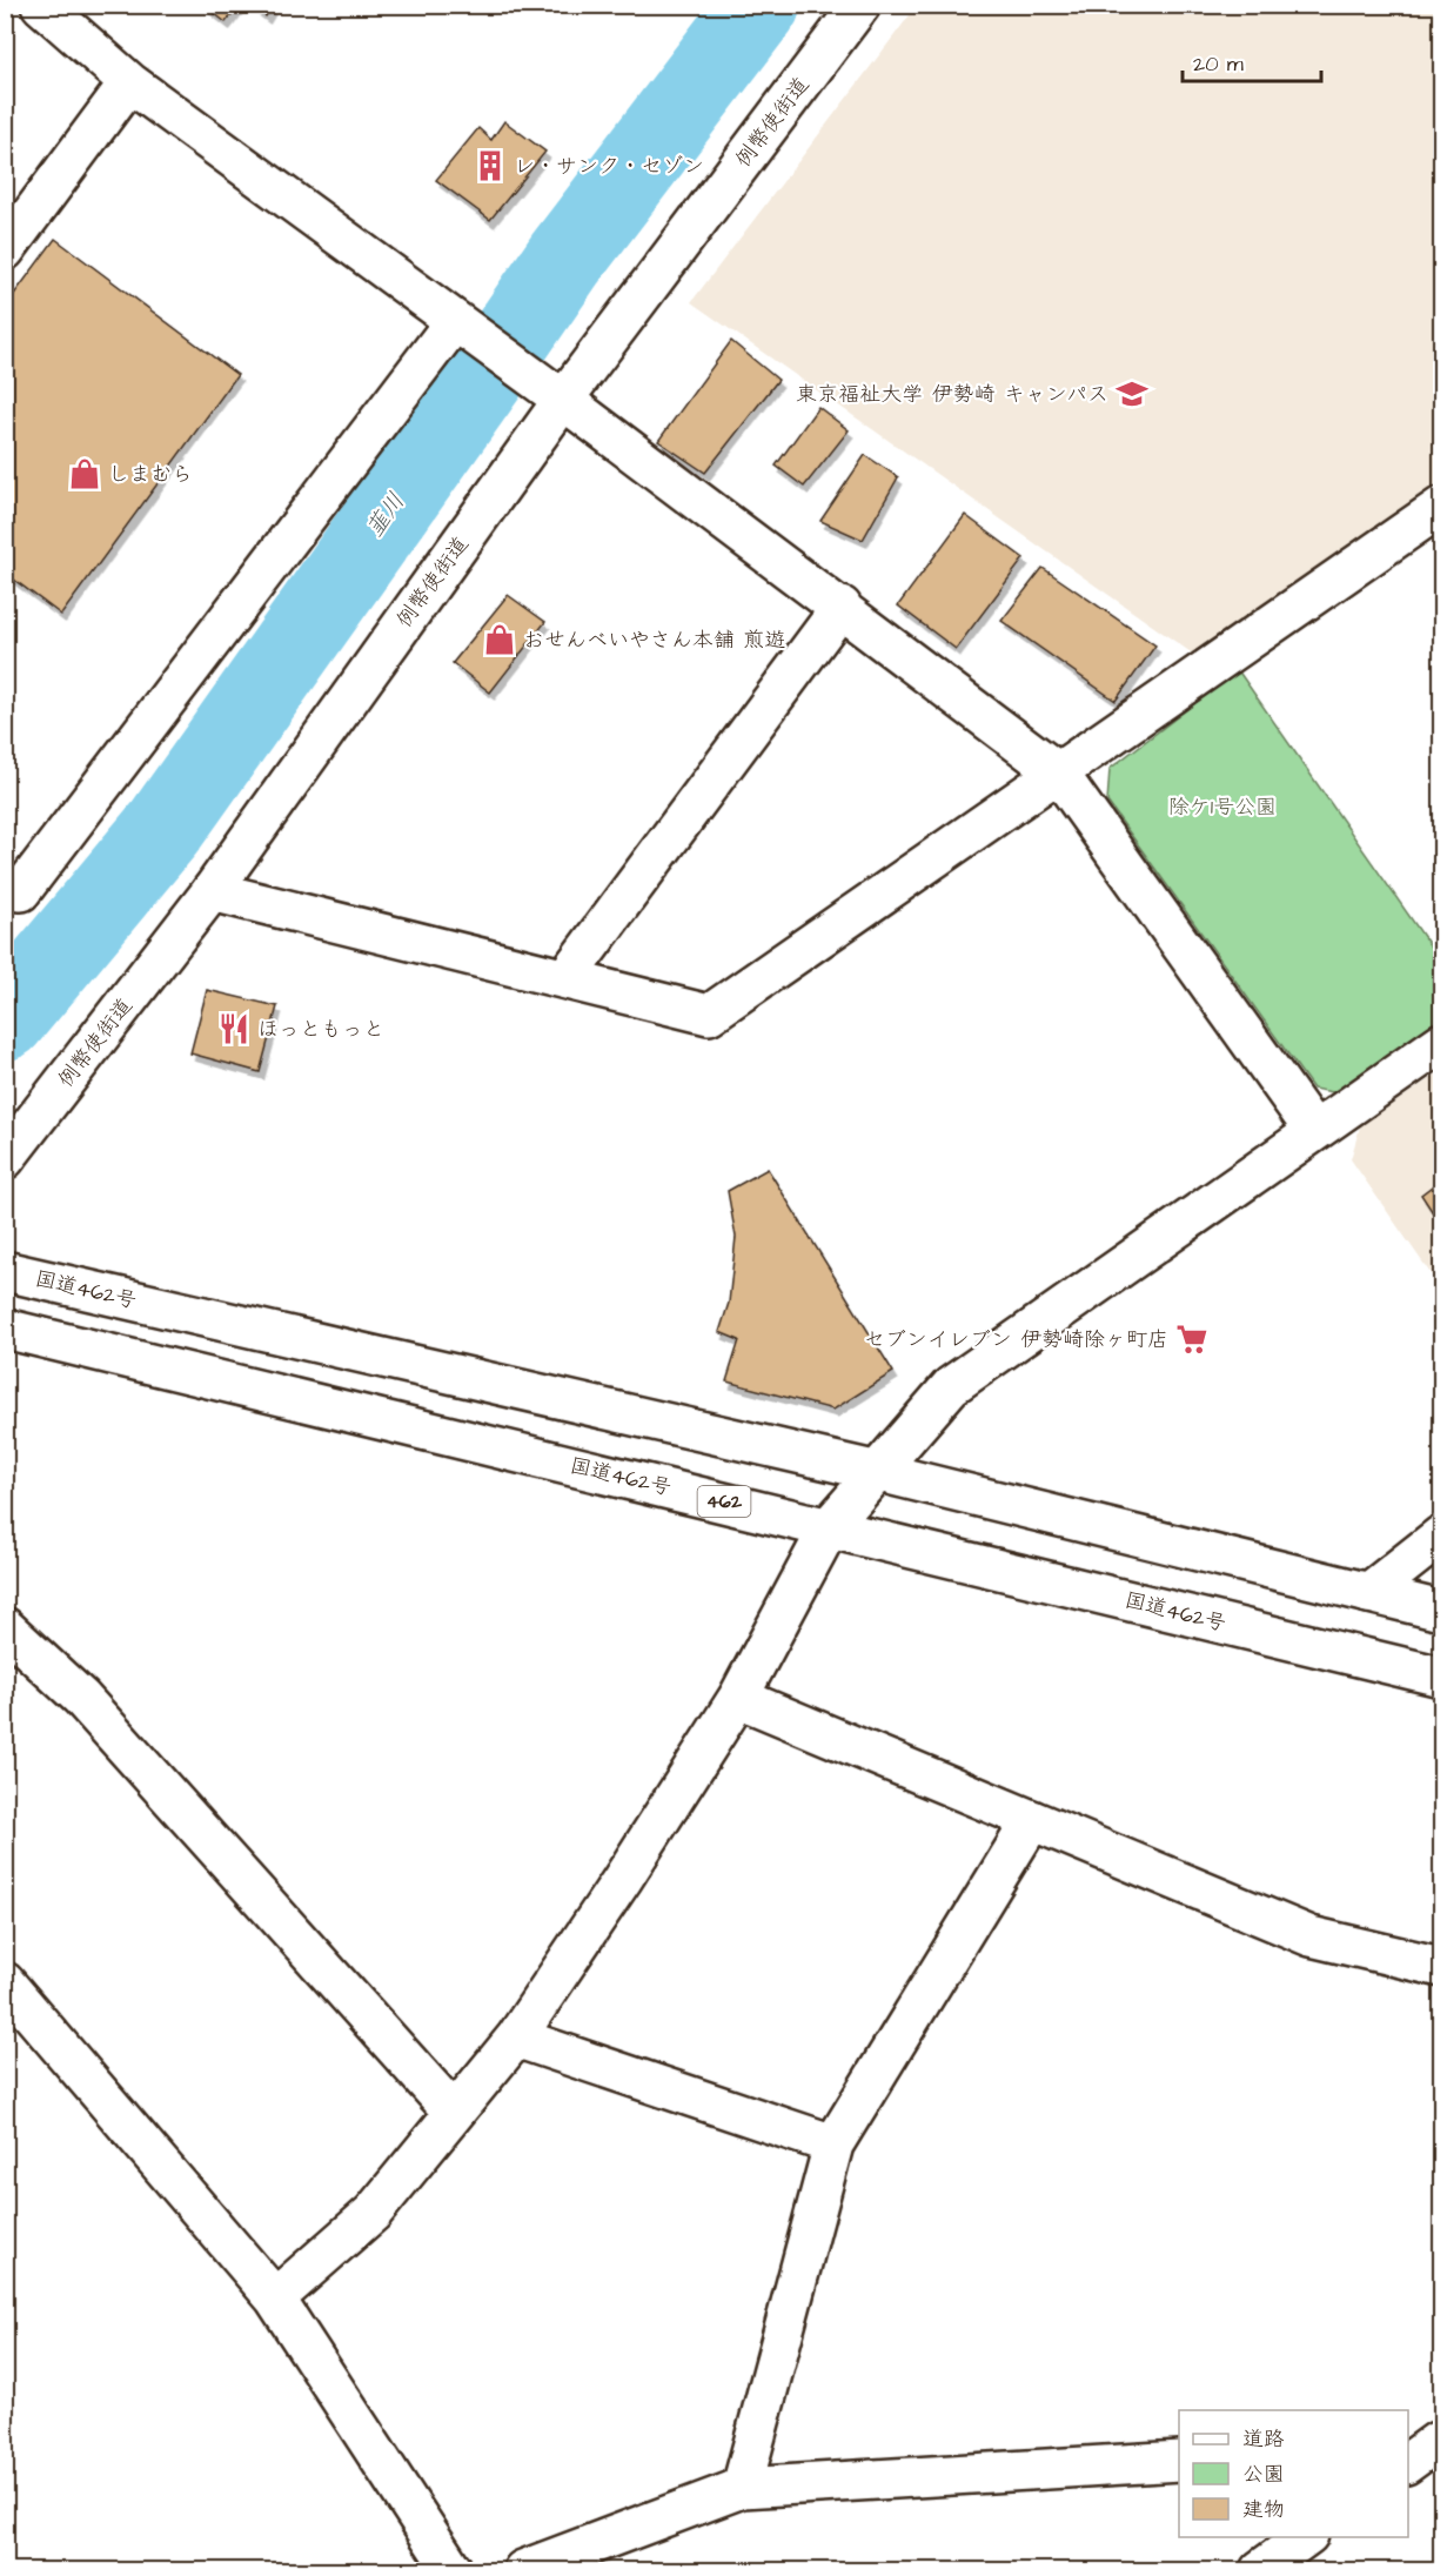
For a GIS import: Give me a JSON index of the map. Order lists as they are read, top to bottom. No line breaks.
{"streets":{"main road":["例幣使街道","国道462号","462"]},"water":["韮川"],"parks":["除ケ1号公園"],"places":{"building":["レ・サンク・セゾン"],"school or university":["東京福祉大学 伊勢崎 キャンパス"],"shop":["しまむら","おせんベいやさん本舗 煎遊"],"restaurant":["ほっともっと"],"supermarket":["セブンイレブン 伊勢崎除ヶ町店"]},"legend":["道路","公園","建物"],"scale_bar":"20 m"}
